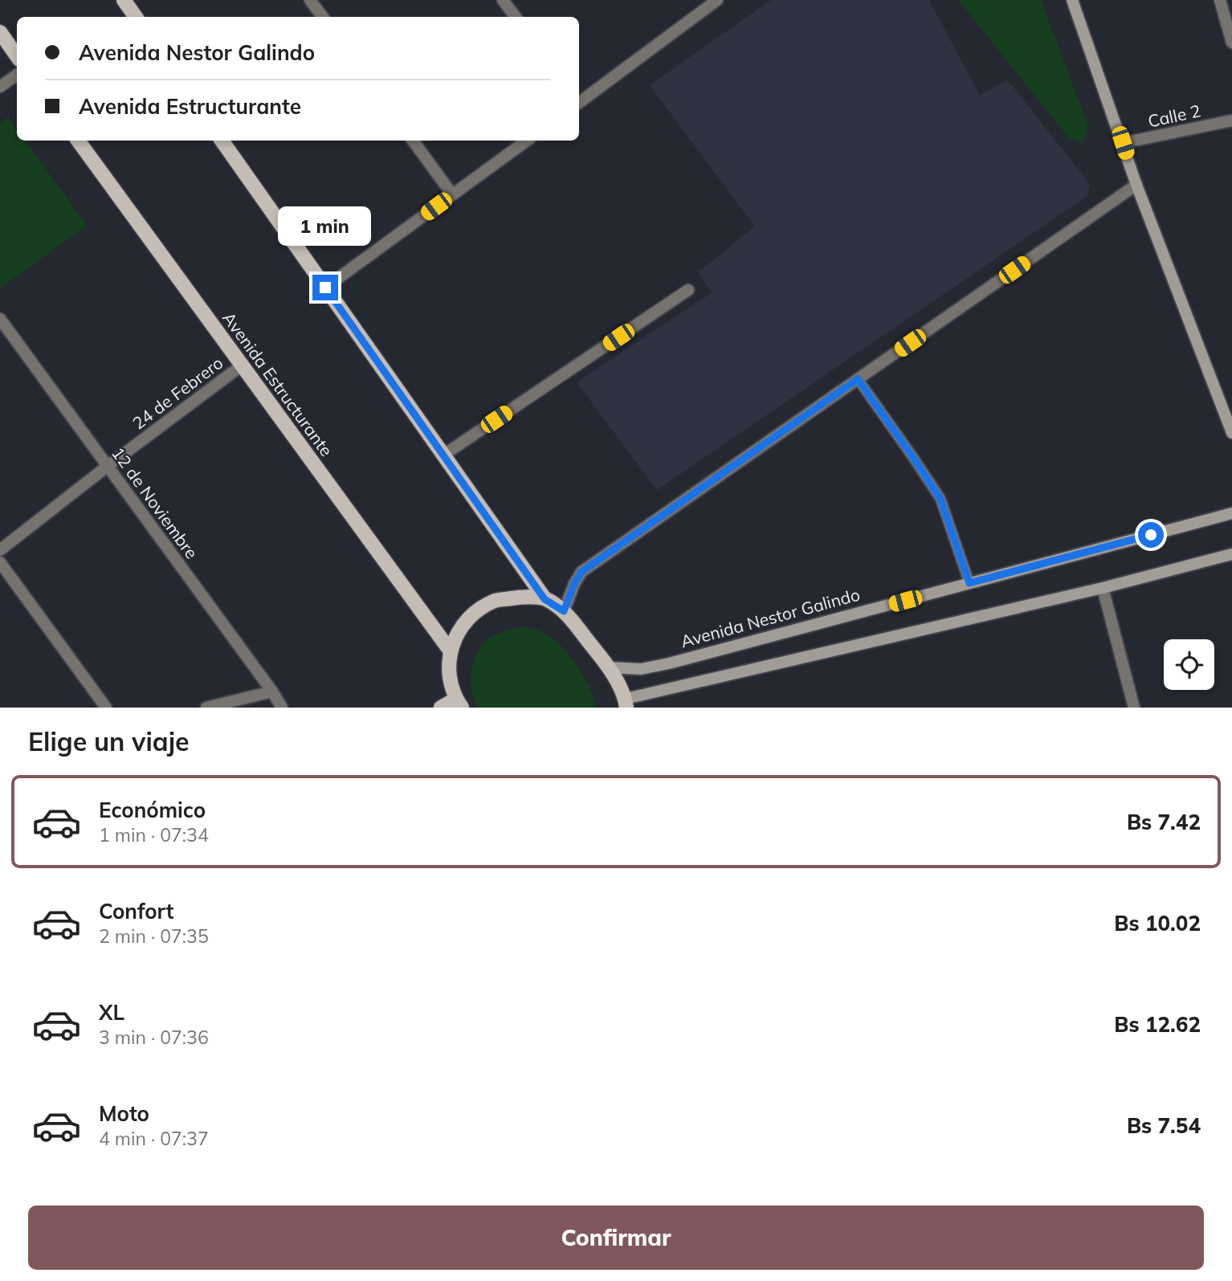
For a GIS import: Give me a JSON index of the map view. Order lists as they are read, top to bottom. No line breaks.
{"streets":{"main road":["Avenida Estructurante","Avenida Nestor Galindo"],"street":["Calle 2","24 de Febrero","12 de Noviembre"]},"crossings":[["Avenida Estructurante","24 de Febrero"],["24 de Febrero","12 de Noviembre"]],"page":{"banner":["Avenida Nestor Galindo","Avenida Estructurante"],"bubble":"1 min","heading":"Elige un viaje","list":[{"name":"Económico","note":"1 min · 07:34","value":"Bs 7.42"},{"name":"Confort","note":"2 min · 07:35","value":"Bs 10.02"},{"name":"XL","note":"3 min · 07:36","value":"Bs 12.62"},{"name":"Moto","note":"4 min · 07:37","value":"Bs 7.54"}],"buttons":"Confirmar"}}
